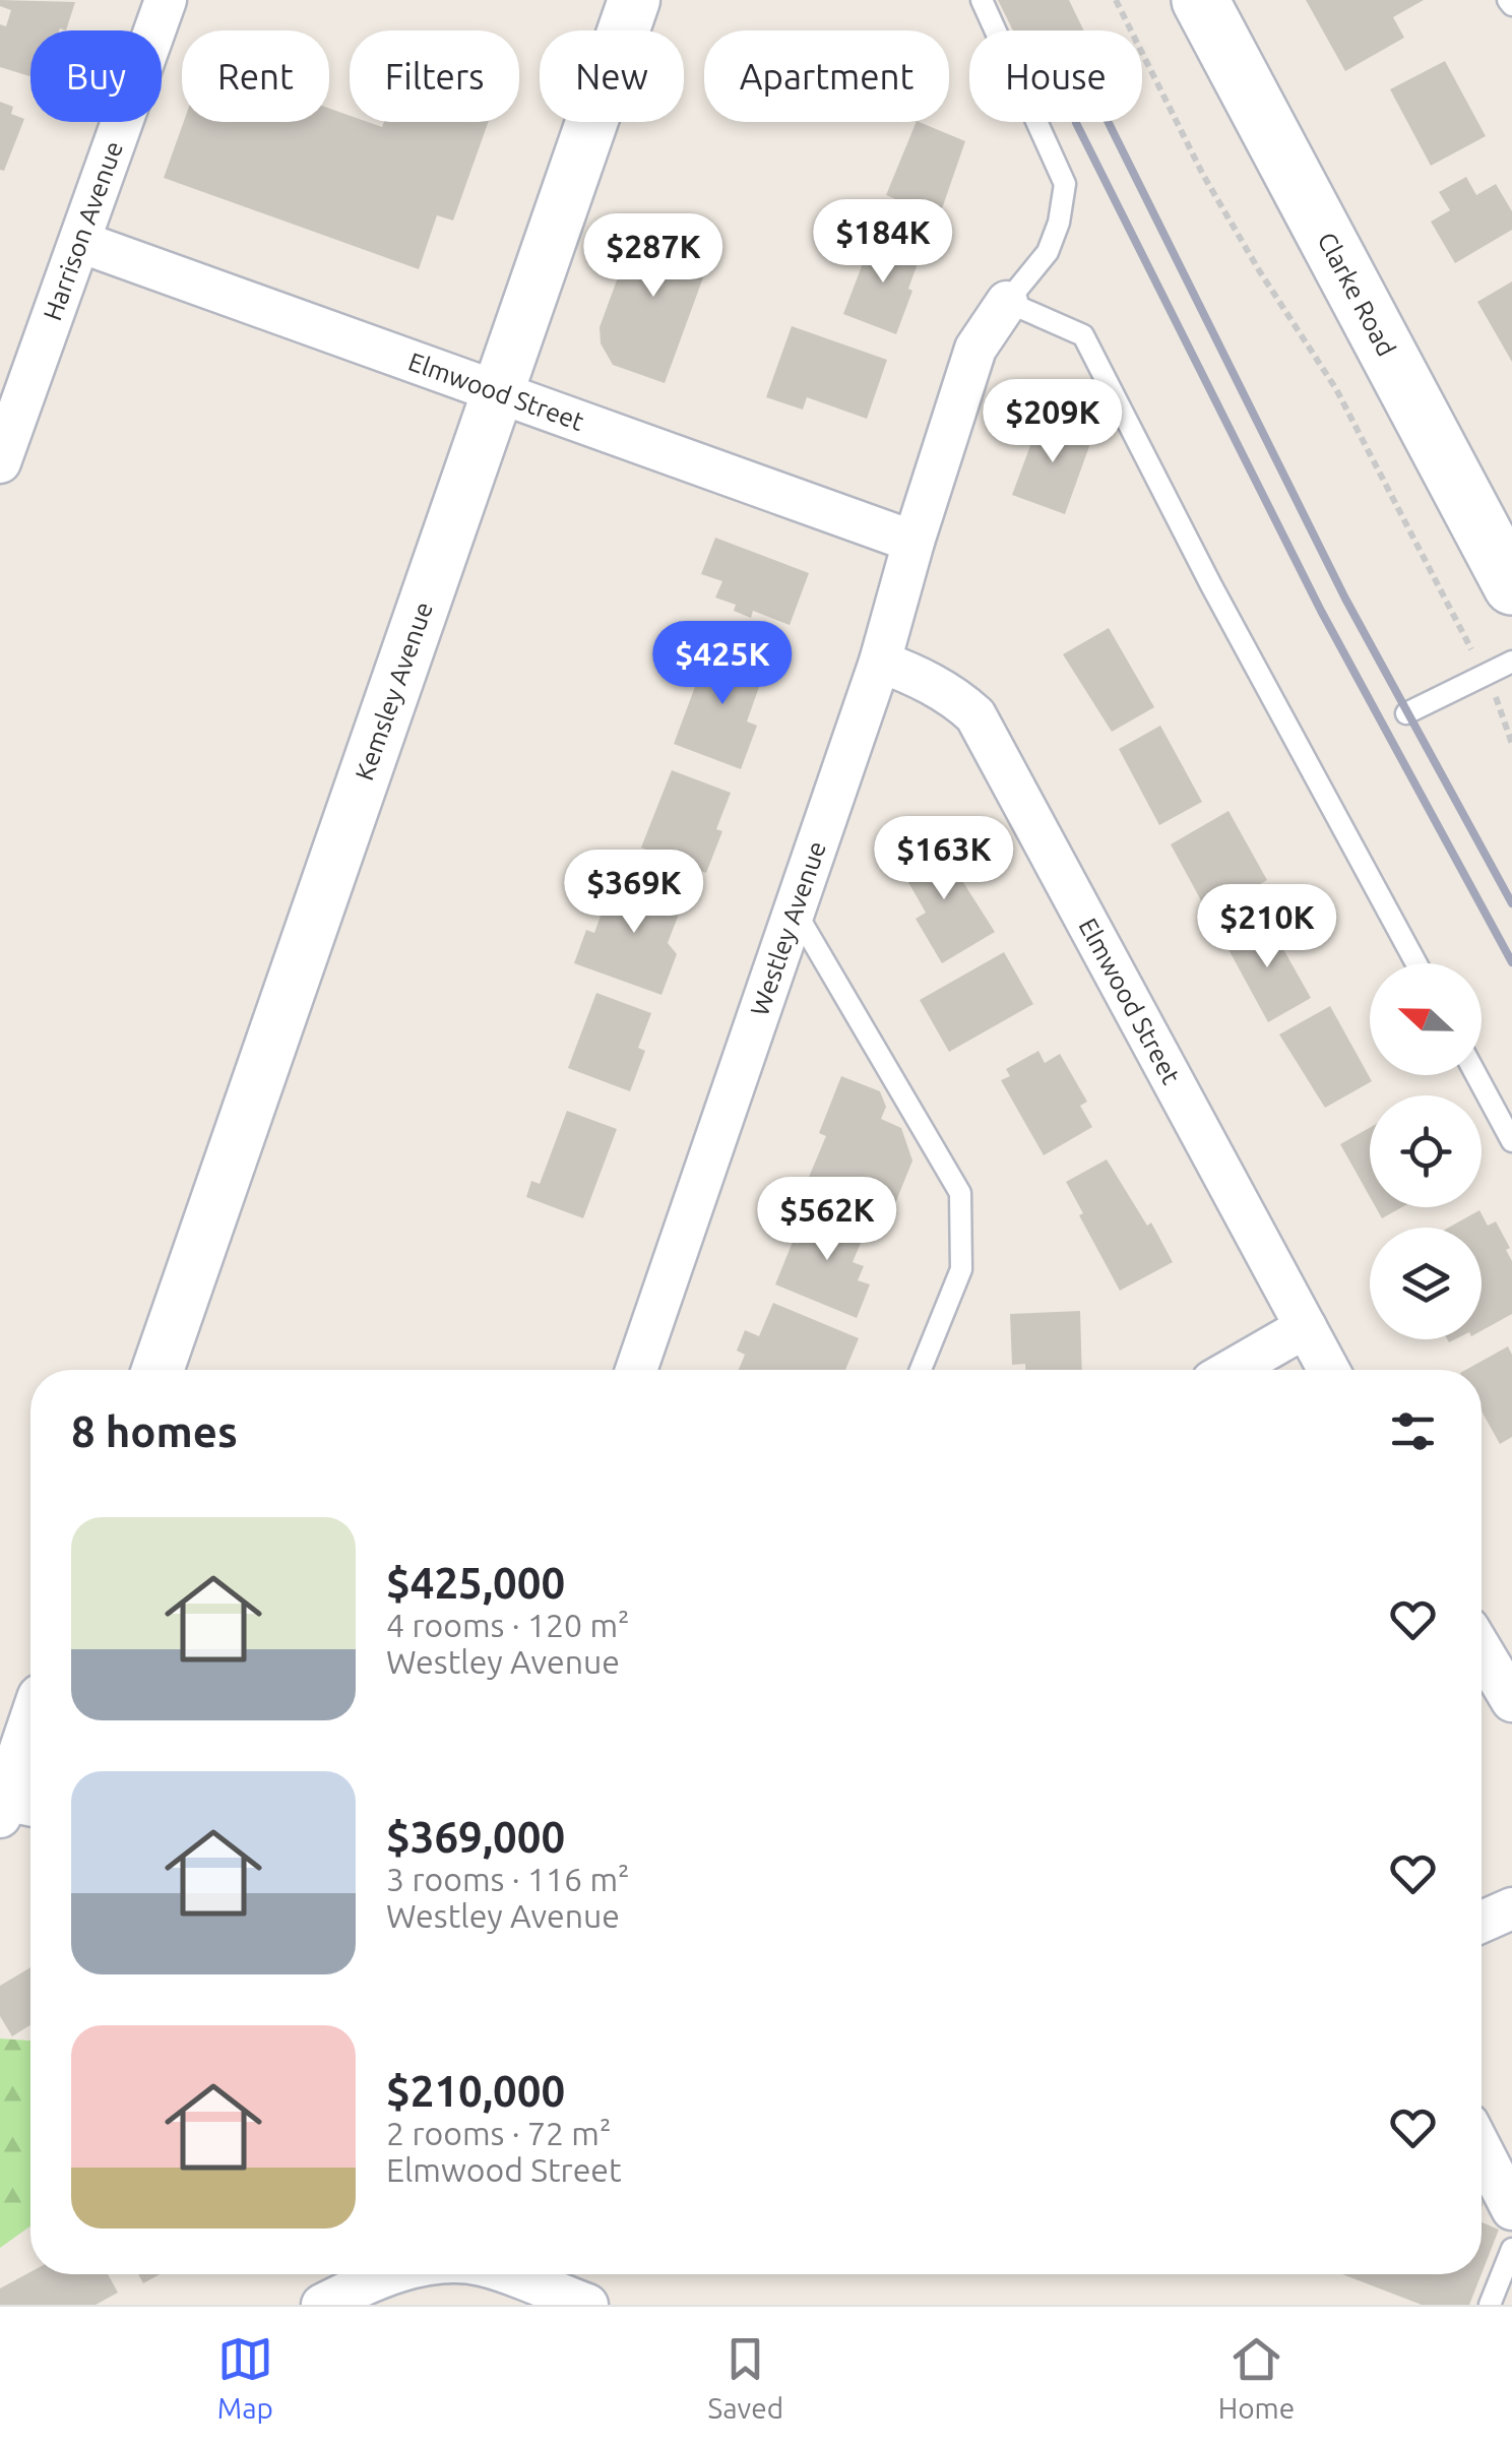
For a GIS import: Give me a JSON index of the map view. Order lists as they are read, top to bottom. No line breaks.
{"streets":{"main road":["Clarke Road"],"street":["Harrison Avenue","Elmwood Street","Kemsley Avenue","Westley Avenue"]},"crossings":[["Harrison Avenue","Elmwood Street"],["Elmwood Street","Kemsley Avenue"],["Elmwood Street","Westley Avenue"]],"north":"left","page":{"chip":["Buy","Rent","Filters","New","Apartment","House"],"price":["$184K","$287K","$209K","$425K","$163K","$369K","$210K","$562K"],"heading":"8 homes","list":[{"name":"$425,000","note":"4 rooms · 120 m² · Westley Avenue"},{"name":"$369,000","note":"3 rooms · 116 m² · Westley Avenue"},{"name":"$210,000","note":"2 rooms · 72 m² · Elmwood Street"}],"tabs":["Map","Saved","Home"]}}
